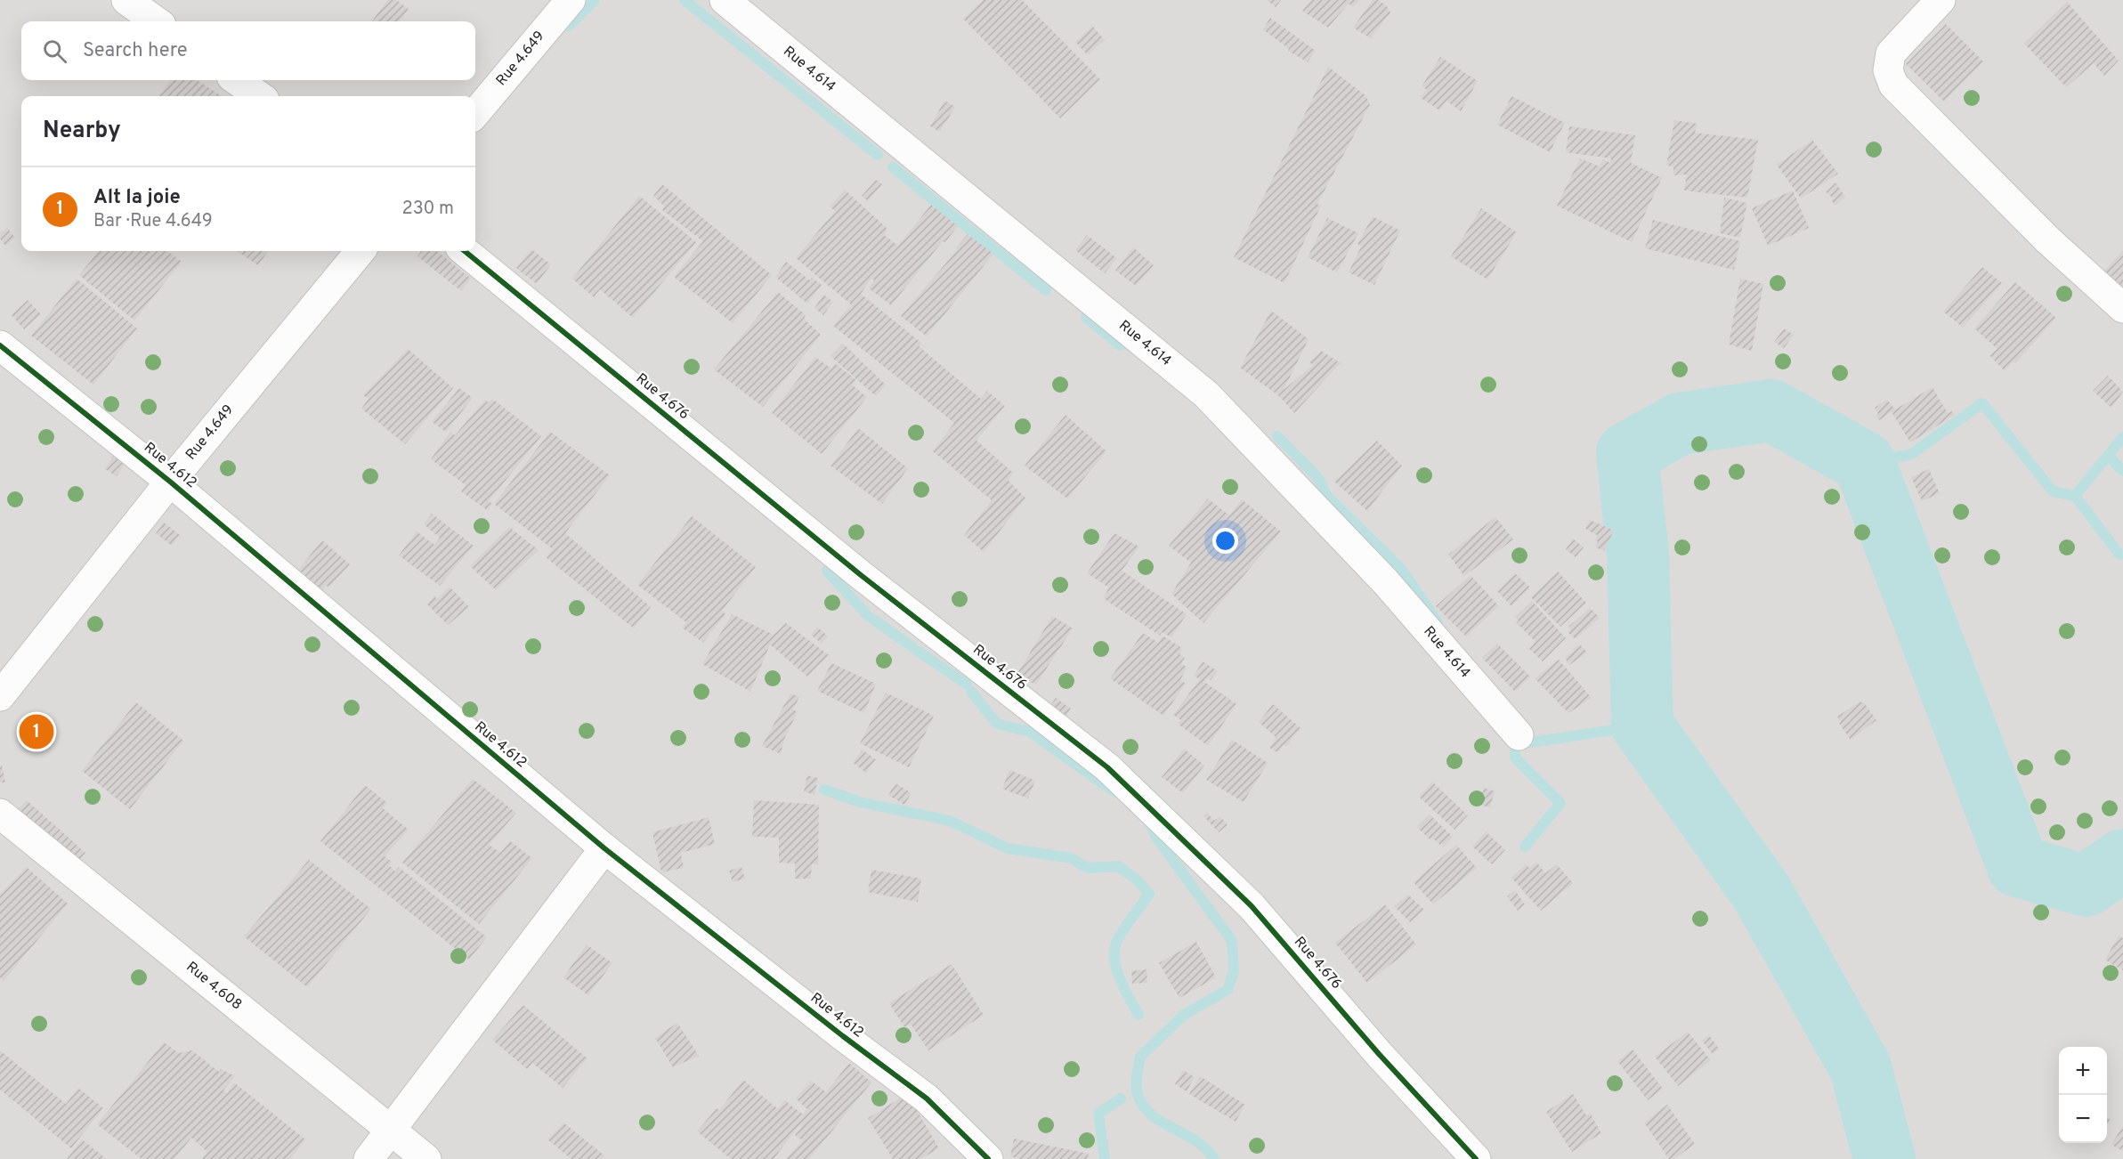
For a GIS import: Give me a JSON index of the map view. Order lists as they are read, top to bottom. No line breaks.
{"streets":{"street":["Rue 4.649","Rue 4.614","Rue 4.676","Rue 4.612","Rue 4.608"]},"crossings":[["Rue 4.649","Rue 4.612"]],"page":{"search":"Search here","heading":"Nearby","list":[{"mark":"1","name":"Alt la joie","note":"Bar · Rue 4.649","value":"230 m"}],"pins":"1","map_buttons":["+","−"]}}
